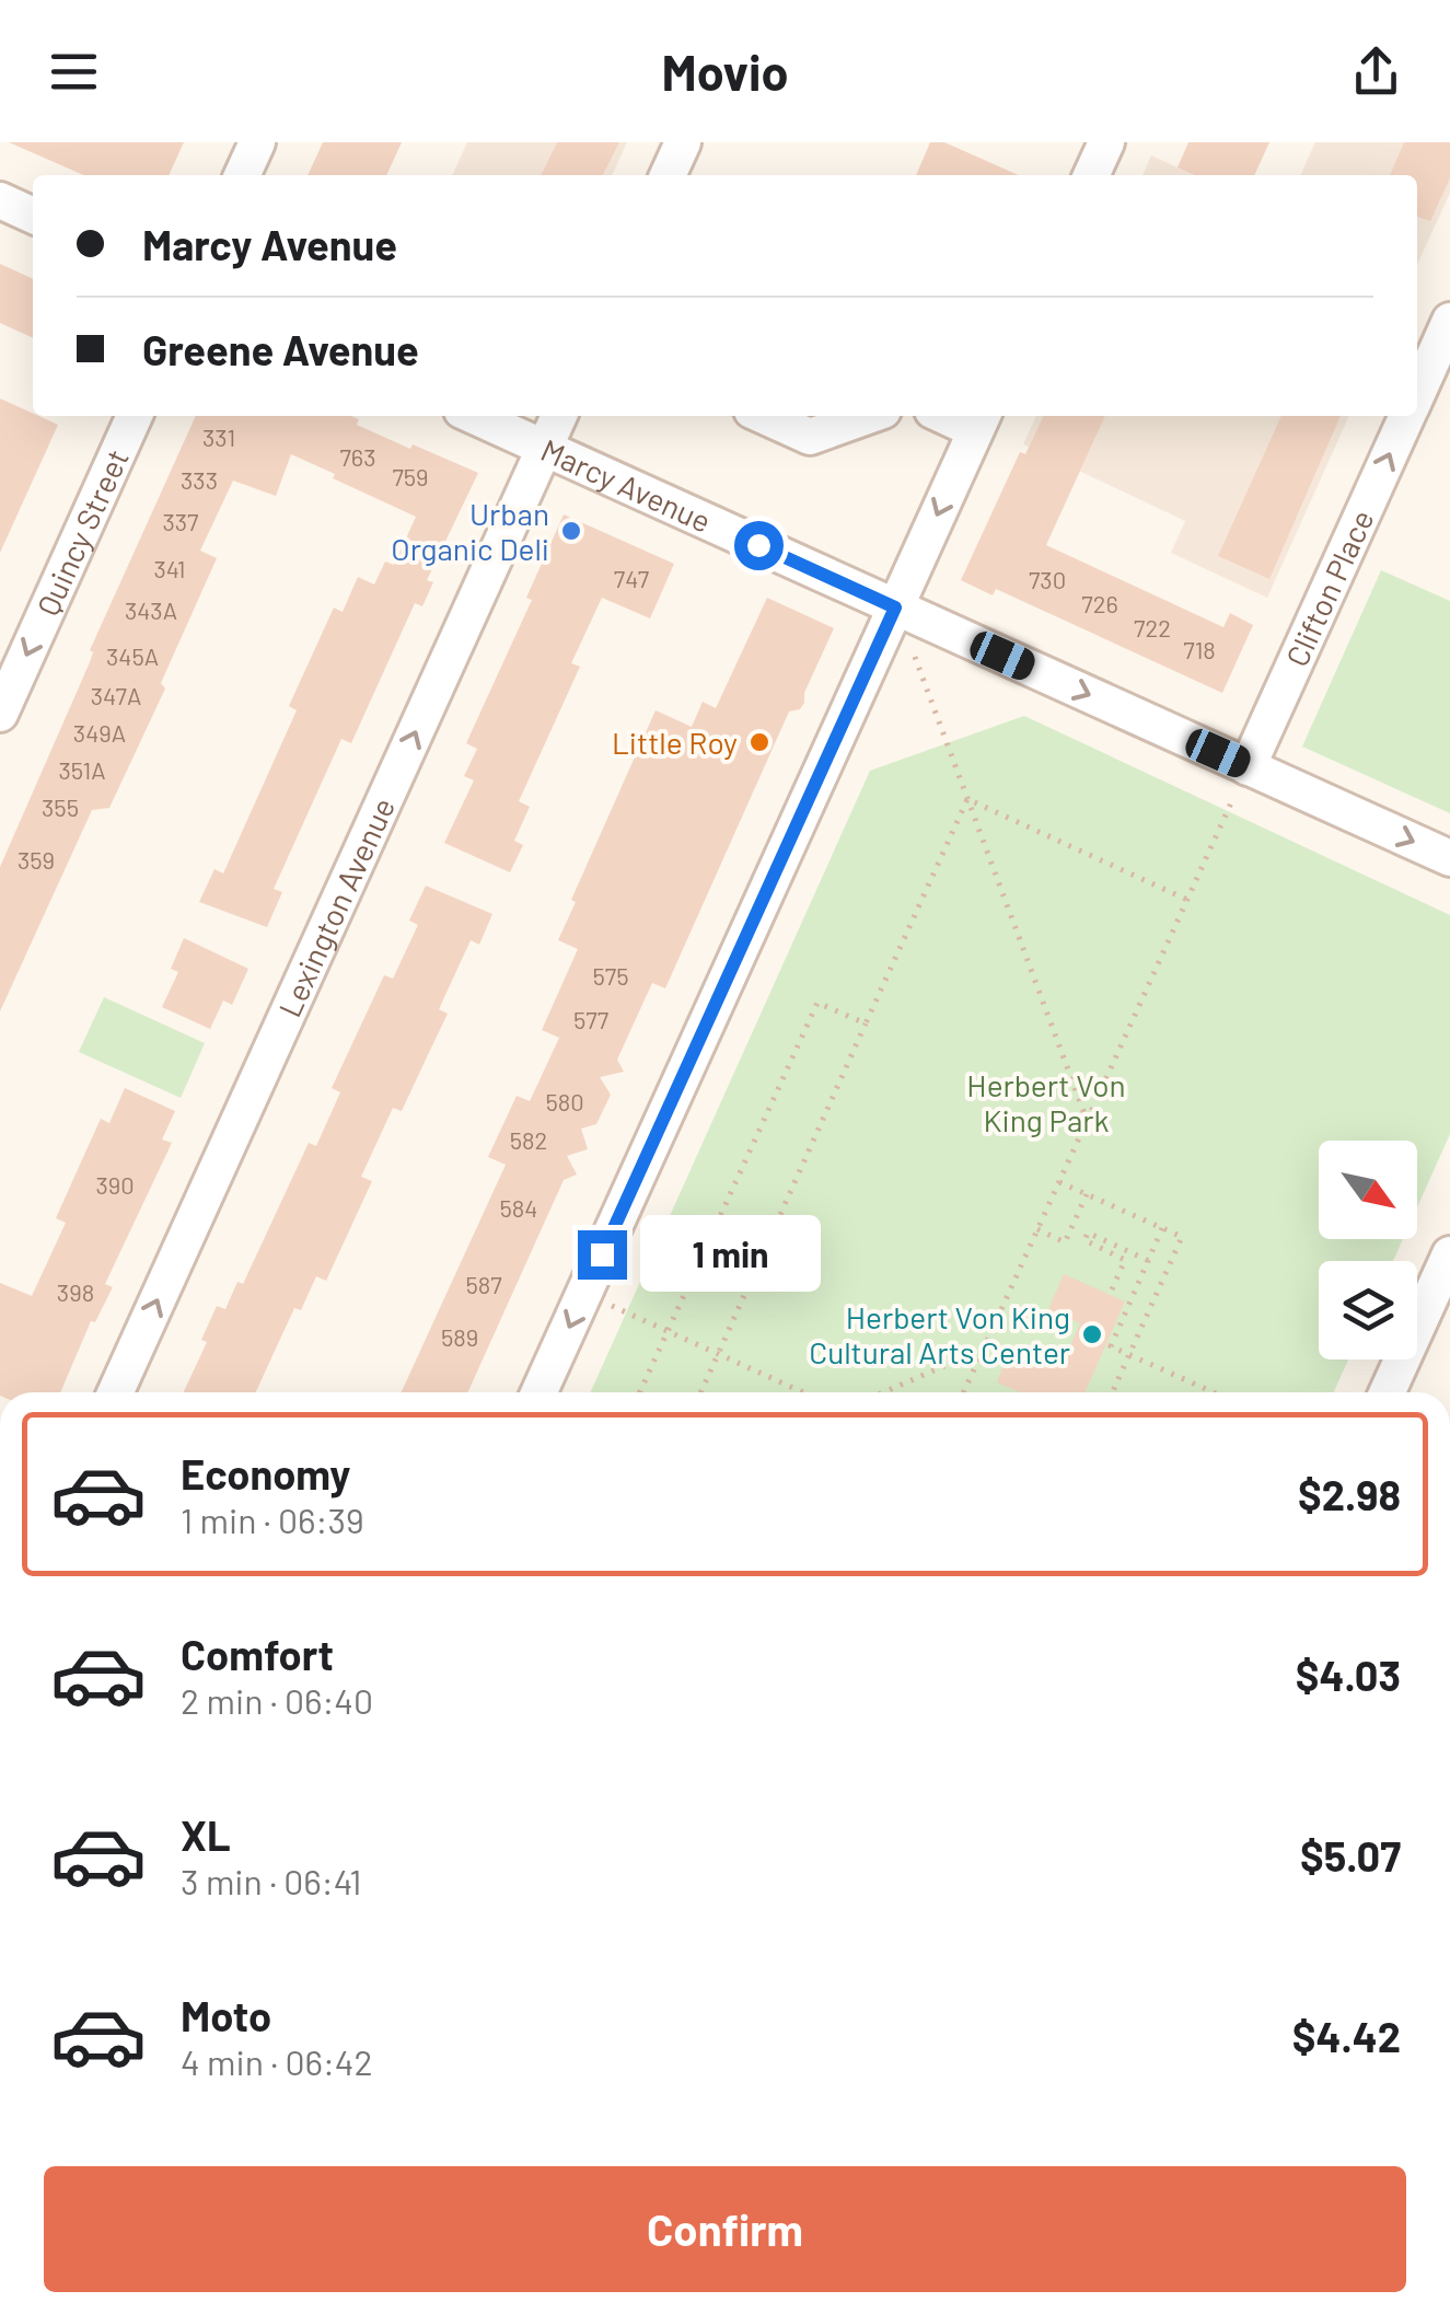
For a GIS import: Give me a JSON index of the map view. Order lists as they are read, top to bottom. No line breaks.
{"streets":{"street":["Marcy Avenue","Quincy Street","Clifton Place","Lexington Avenue"]},"crossings":[["Marcy Avenue","Clifton Place"],["Marcy Avenue","Lexington Avenue"]],"one_way":["Marcy Avenue","Quincy Street","Clifton Place","Lexington Avenue"],"parks":["Herbert Von King Park"],"places":["Urban Organic Deli","Little Roy","Herbert Von King Cultural Arts Center"],"house_numbers":["331","763","759","333","337","341","747","730","726","343A","722","718","345A","347A","349A","351A","355","359","575","577","580","582","390","584","587","398","589"],"north":"bottom right","page":{"header":"Movio","banner":["Marcy Avenue","Greene Avenue"],"bubble":"1 min","list":[{"name":"Economy","note":"1 min · 06:39","value":"$2.98"},{"name":"Comfort","note":"2 min · 06:40","value":"$4.03"},{"name":"XL","note":"3 min · 06:41","value":"$5.07"},{"name":"Moto","note":"4 min · 06:42","value":"$4.42"}],"buttons":"Confirm"}}
